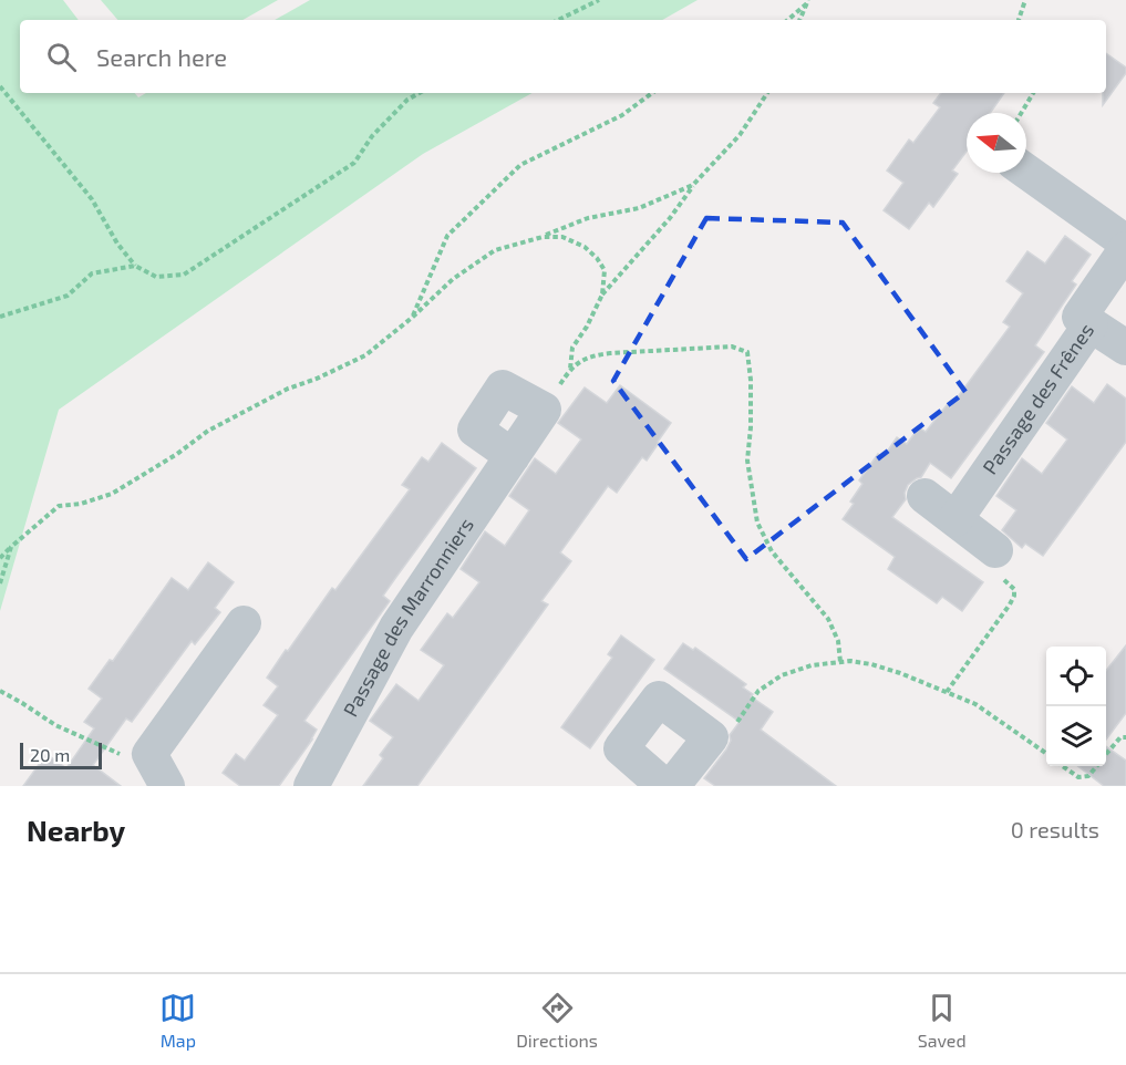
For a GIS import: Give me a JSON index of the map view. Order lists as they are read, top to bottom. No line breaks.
{"streets":{"street":["Passage des Frênes","Passage des Marronniers"]},"scale_bar":"20 m","north":"left","page":{"search":"Search here","scale":"20 m","heading":["Nearby","0 results"],"nav":["Map","Directions","Saved"]}}
